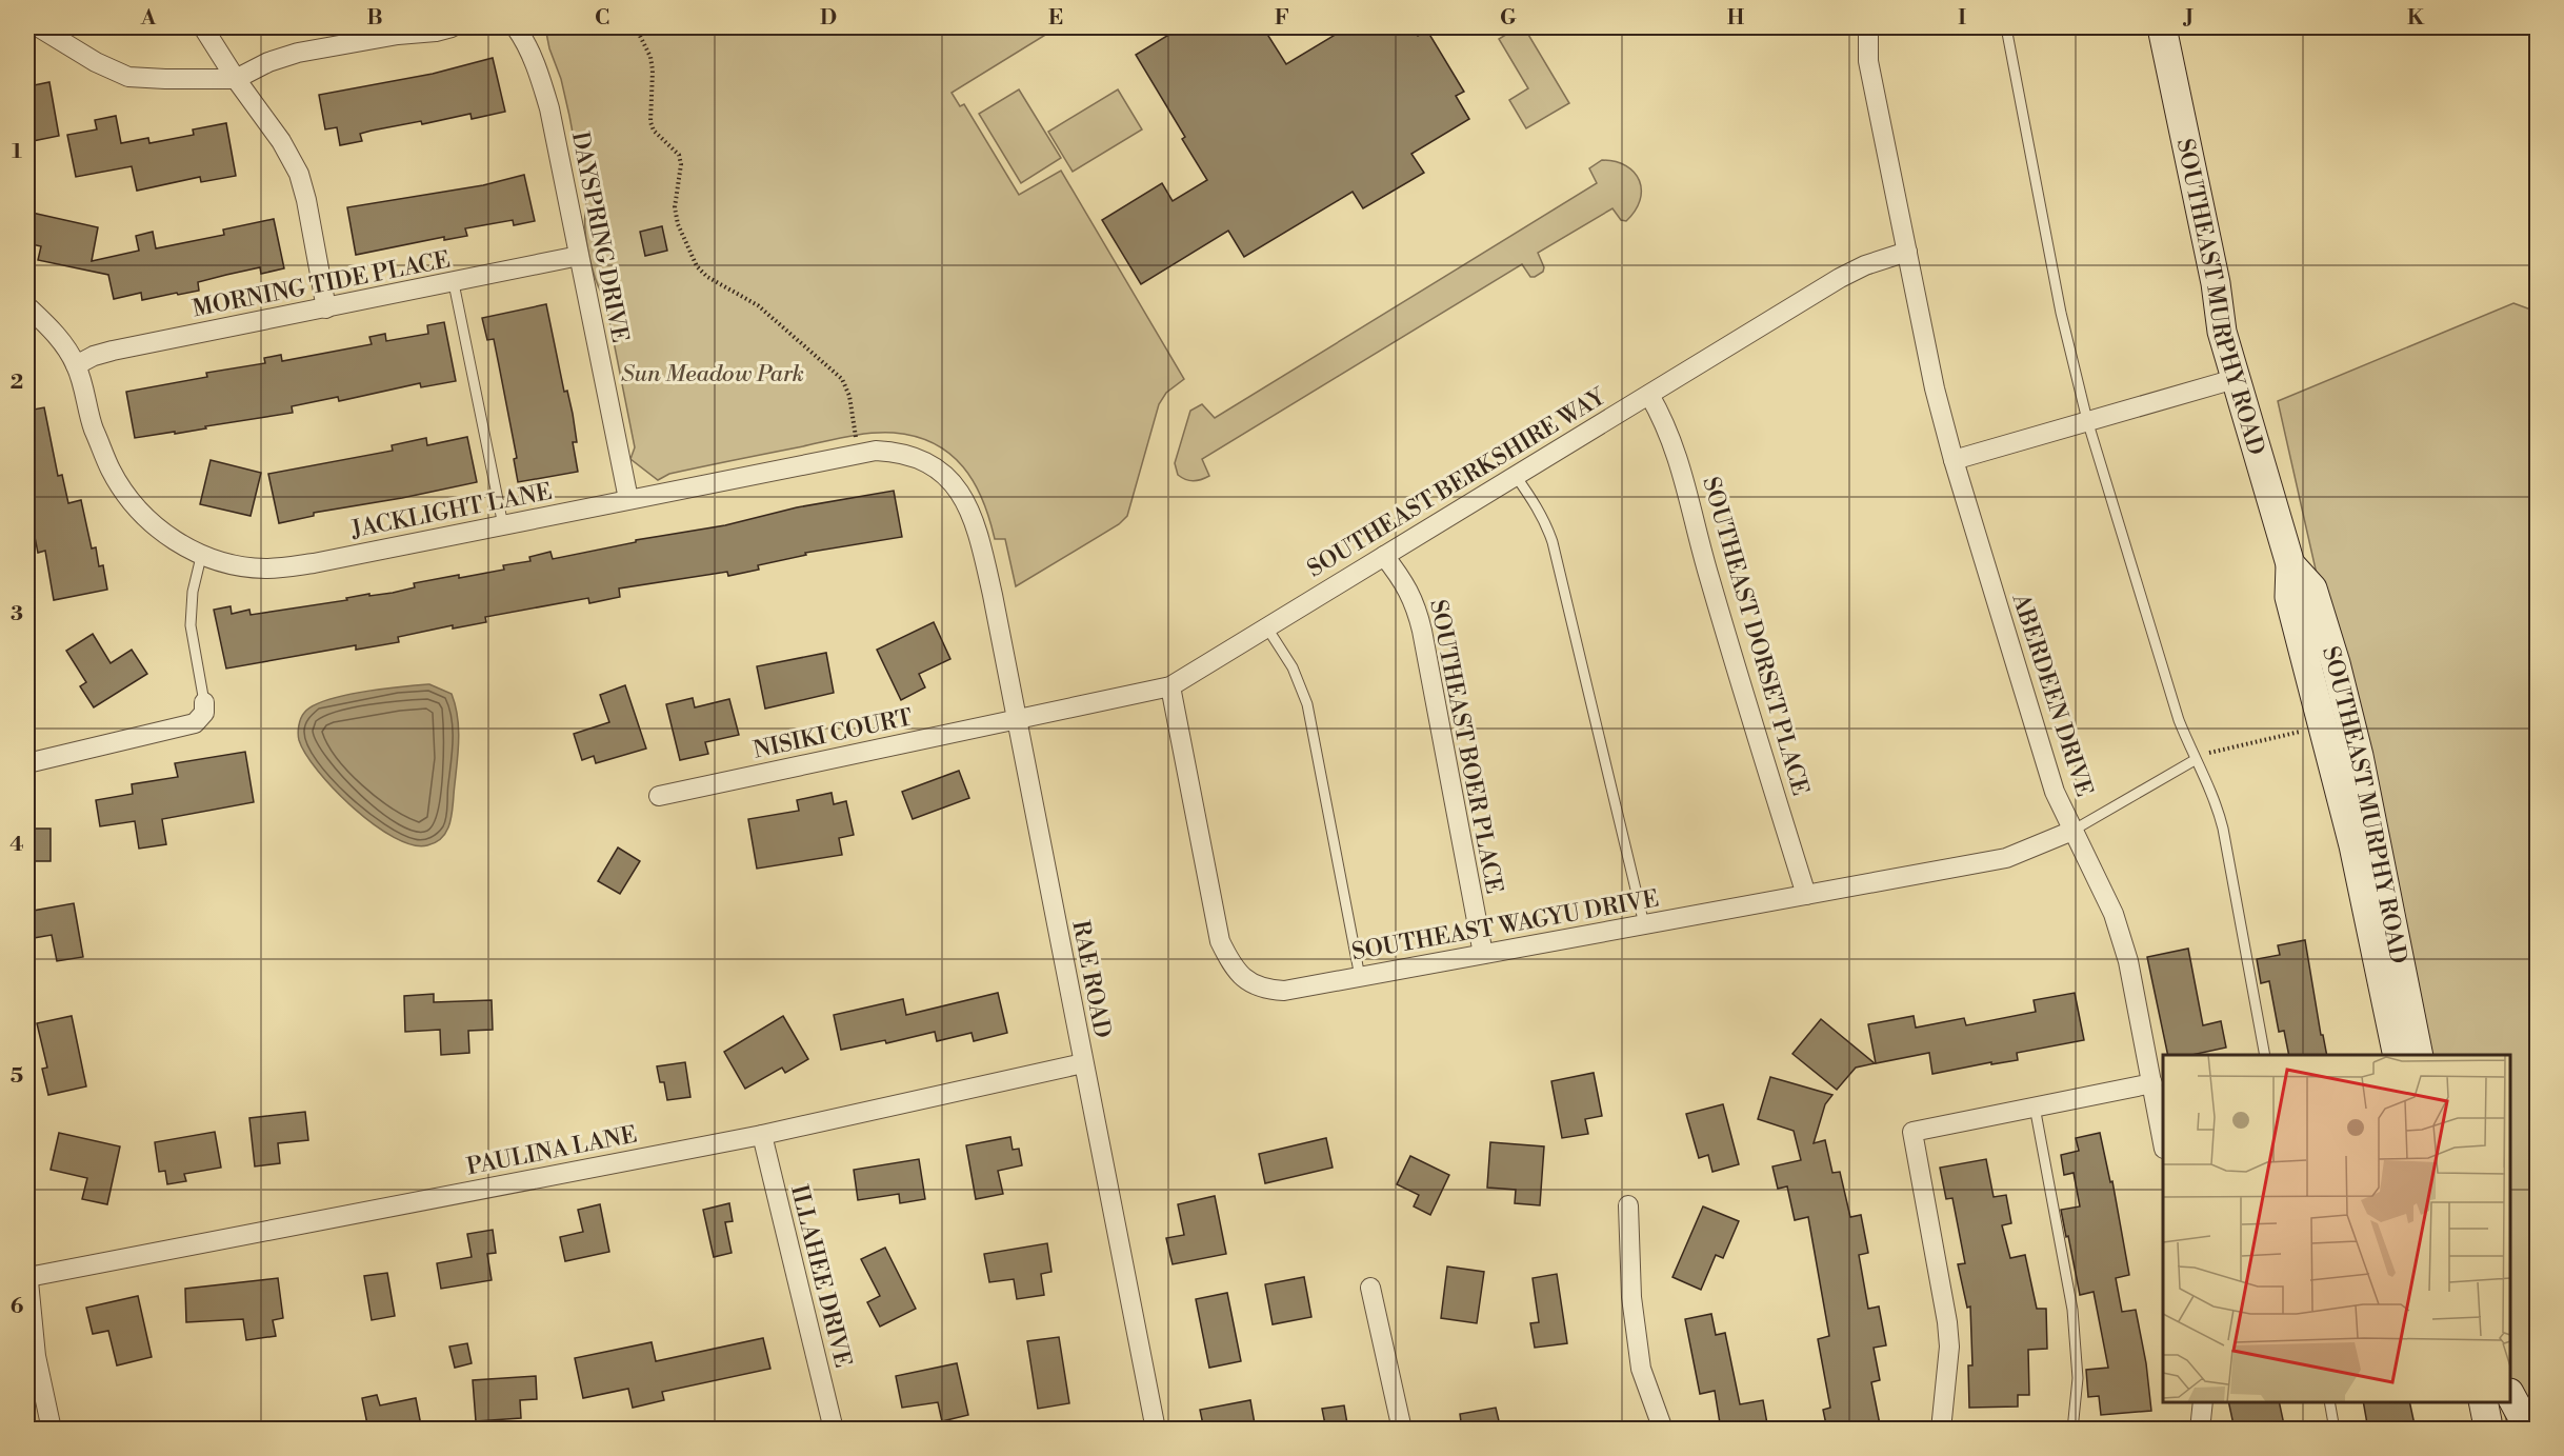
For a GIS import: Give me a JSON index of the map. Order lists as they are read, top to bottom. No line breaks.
{"streets":{"main road":["SOUTHEAST MURPHY ROAD"],"street":["DAYSPRING DRIVE","MORNING TIDE PLACE","SOUTHEAST BERKSHIRE WAY","JACKLIGHT LANE","SOUTHEAST DORSET PLACE","ABERDEEN DRIVE","NISIKI COURT","SOUTHEAST BOER PLACE","SOUTHEAST WAGYU DRIVE","RAE ROAD","PAULINA LANE","ILLAHEE DRIVE"]},"crossings":[["DAYSPRING DRIVE","MORNING TIDE PLACE"],["DAYSPRING DRIVE","JACKLIGHT LANE"],["MORNING TIDE PLACE","JACKLIGHT LANE"],["SOUTHEAST BERKSHIRE WAY","SOUTHEAST DORSET PLACE"],["SOUTHEAST BERKSHIRE WAY","ABERDEEN DRIVE"],["SOUTHEAST BERKSHIRE WAY","NISIKI COURT"],["SOUTHEAST BERKSHIRE WAY","SOUTHEAST BOER PLACE"],["SOUTHEAST BERKSHIRE WAY","SOUTHEAST WAGYU DRIVE"],["SOUTHEAST BERKSHIRE WAY","RAE ROAD"],["JACKLIGHT LANE","RAE ROAD"],["SOUTHEAST DORSET PLACE","SOUTHEAST WAGYU DRIVE"],["ABERDEEN DRIVE","SOUTHEAST WAGYU DRIVE"],["NISIKI COURT","RAE ROAD"],["SOUTHEAST BOER PLACE","SOUTHEAST WAGYU DRIVE"],["RAE ROAD","PAULINA LANE"],["PAULINA LANE","ILLAHEE DRIVE"]],"parks":["Sun Meadow Park"],"grid":{"columns":["A","B","C","D","E","F","G","H","I","J","K"],"rows":["1","2","3","4","5","6"]}}
